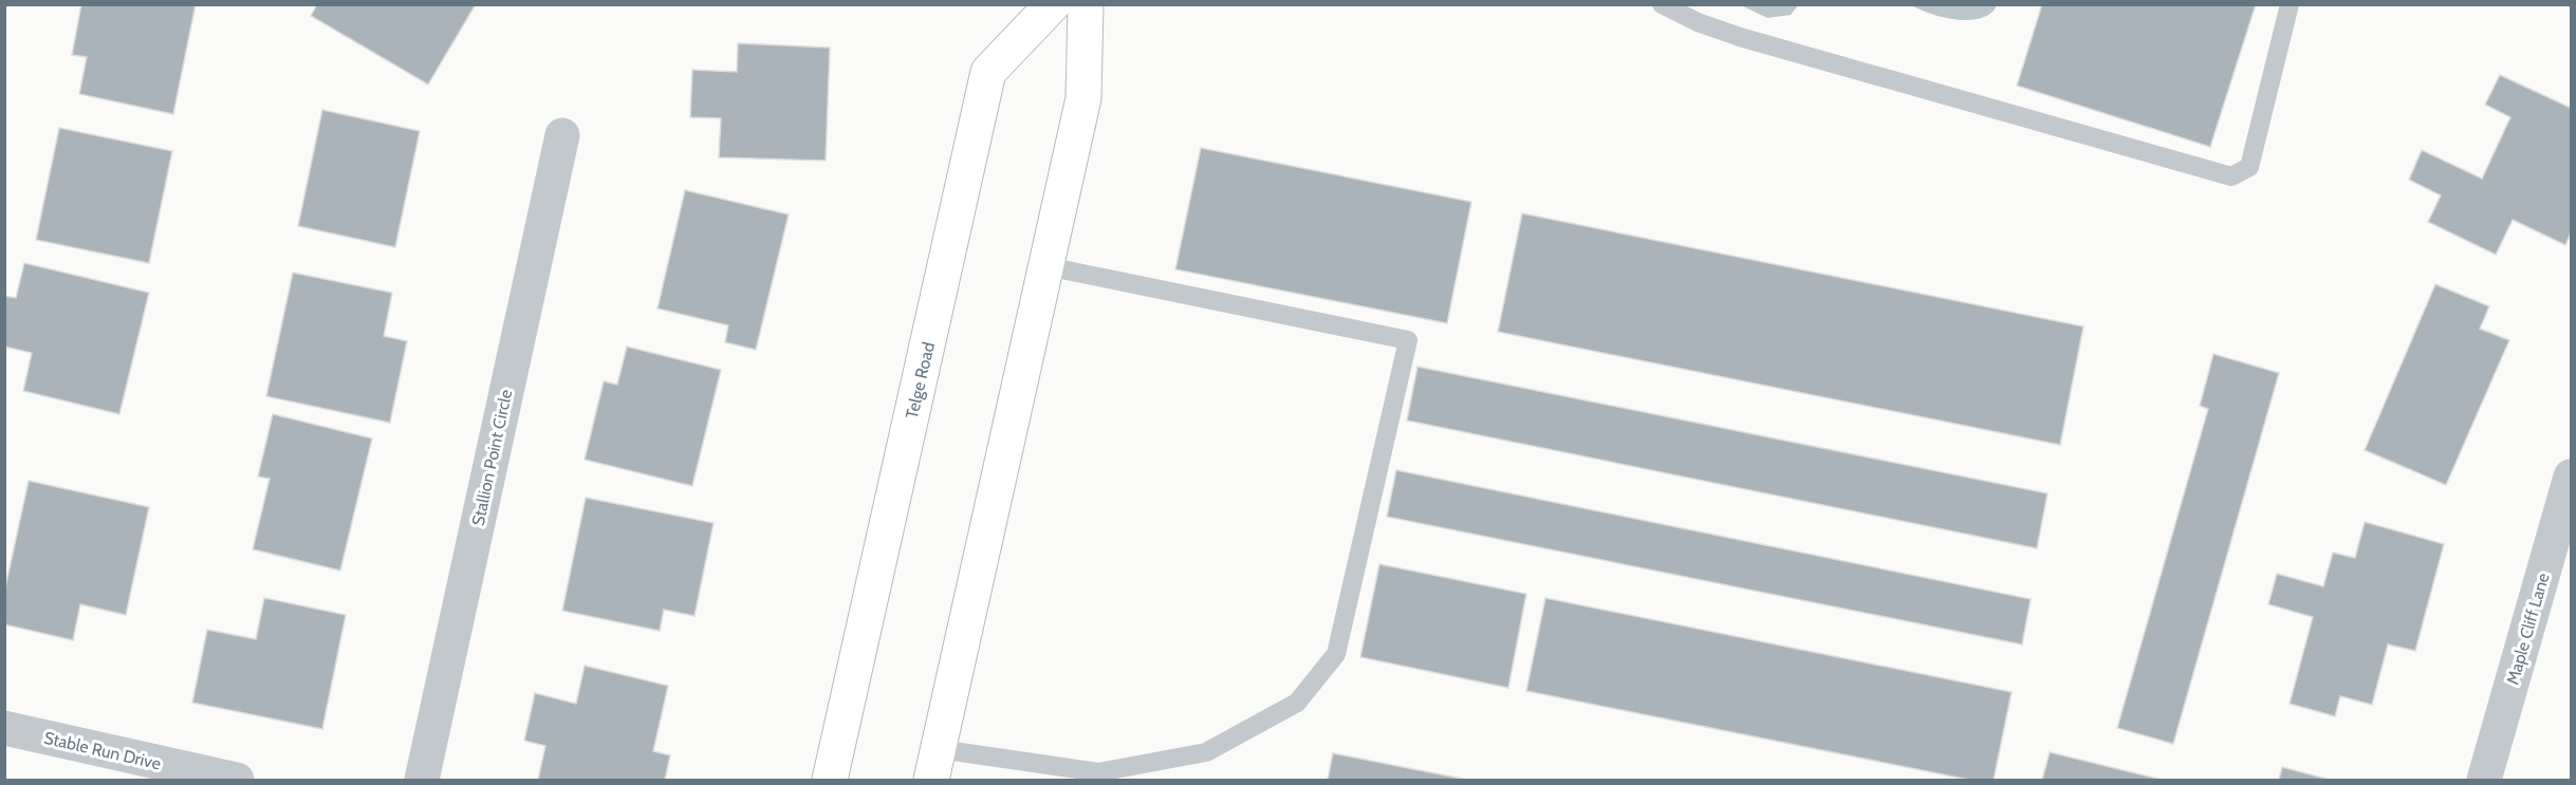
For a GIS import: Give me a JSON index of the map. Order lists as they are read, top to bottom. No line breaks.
{"streets":{"main road":["Telge Road"],"street":["Stallion Point Circle","Maple Cliff Lane","Stable Run Drive"]}}
